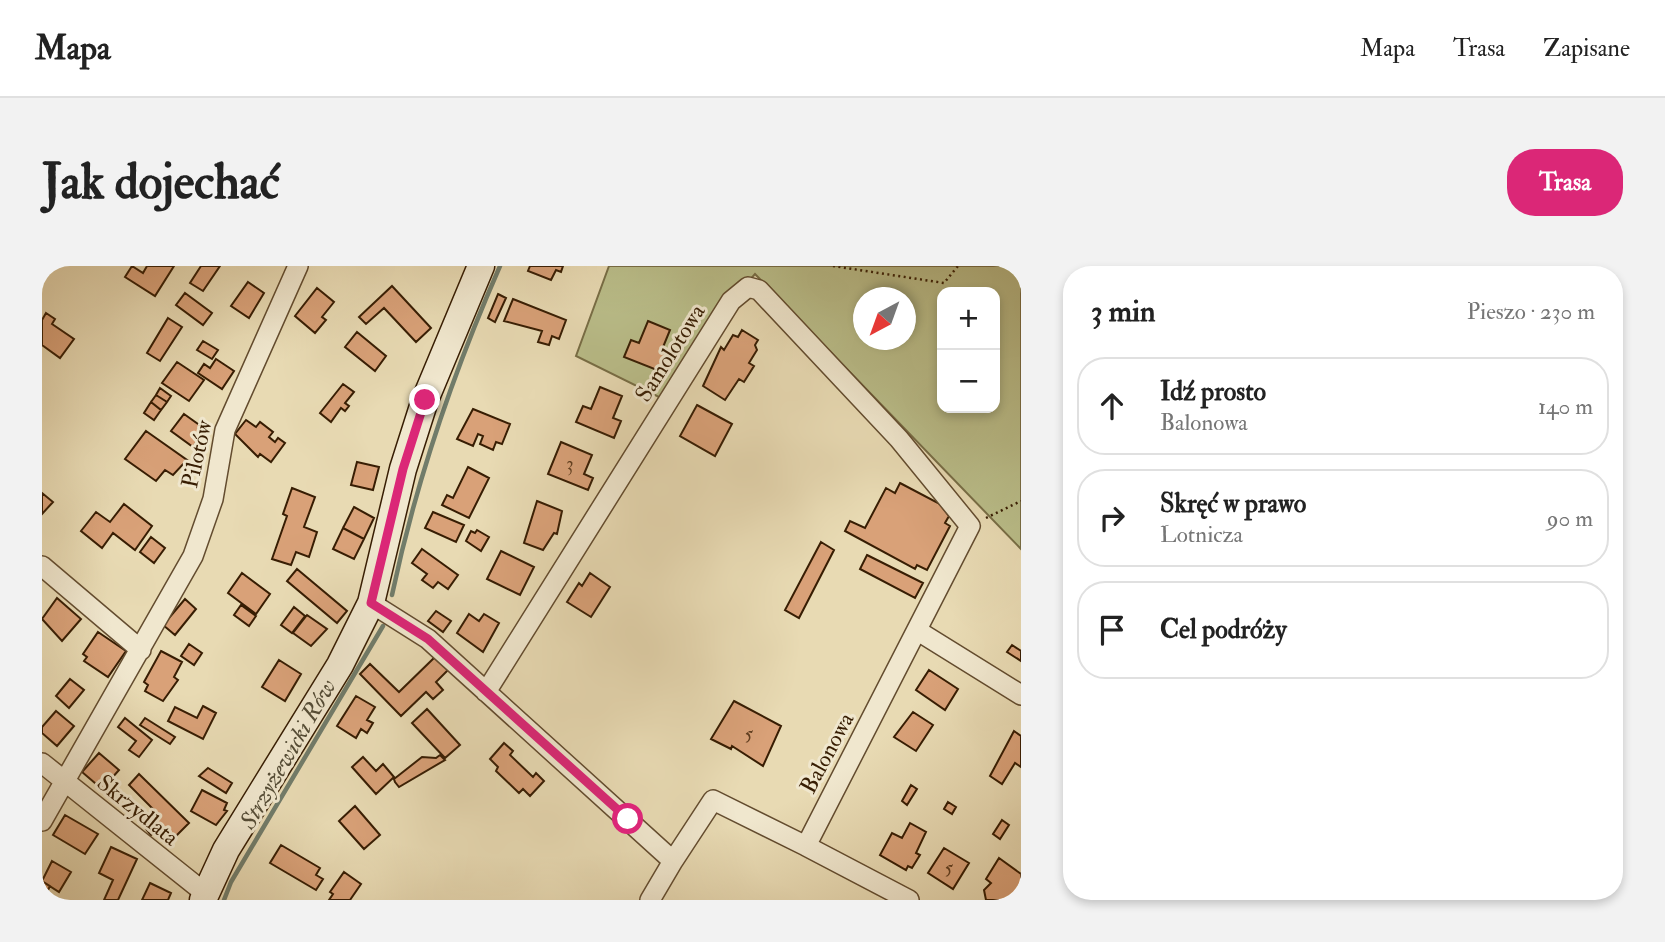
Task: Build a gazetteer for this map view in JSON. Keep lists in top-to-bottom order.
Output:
{
  "streets": {
    "street": [
      "Samolotowa",
      "Pilotów",
      "Balonowa",
      "Skrzydlata"
    ]
  },
  "crossings": [
    ["Samolotowa", "Balonowa"],
    ["Pilotów", "Skrzydlata"]
  ],
  "water": ["Strzyżewicki Rów"],
  "house_numbers": ["3", "5", "5"],
  "north": "bottom left",
  "page": {
    "header": "Mapa",
    "nav": ["Mapa", "Trasa", "Zapisane"],
    "buttons": "Trasa",
    "title": "Jak dojechać",
    "heading": ["3 min", "Pieszo · 230 m"],
    "map_buttons": ["+", "−"],
    "list": [
      ["Idź prosto", "Balonowa", "140 m"],
      ["Skręć w prawo", "Lotnicza", "90 m"],
      "Cel podróży"
    ]
  }
}
